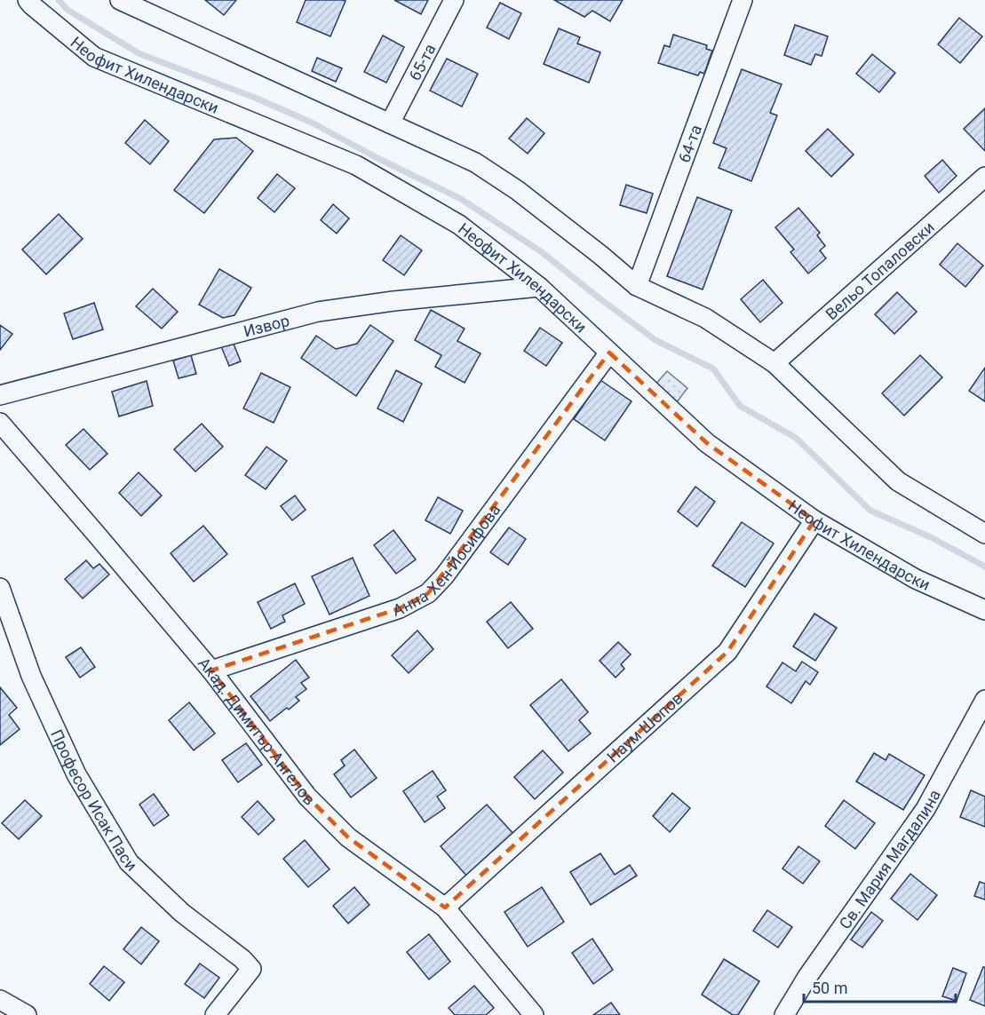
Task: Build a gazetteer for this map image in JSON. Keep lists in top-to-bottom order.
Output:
{
  "streets": {
    "street": [
      "65-та",
      "Неофит Хилендарски",
      "64-та",
      "Вельо Топаловски",
      "Извор",
      "Анна Хен-Йосифова",
      "Наум Шопов",
      "Акад. Димитър Ангелов",
      "Професор Исак Паси",
      "Св. Мария Магдалина"
    ]
  },
  "crossings": [
    ["Неофит Хилендарски", "Извор"],
    ["Неофит Хилендарски", "Анна Хен-Йосифова"],
    ["Неофит Хилендарски", "Наум Шопов"],
    ["Анна Хен-Йосифова", "Акад. Димитър Ангелов"],
    ["Наум Шопов", "Акад. Димитър Ангелов"]
  ],
  "scale_bar": "50 m"
}
